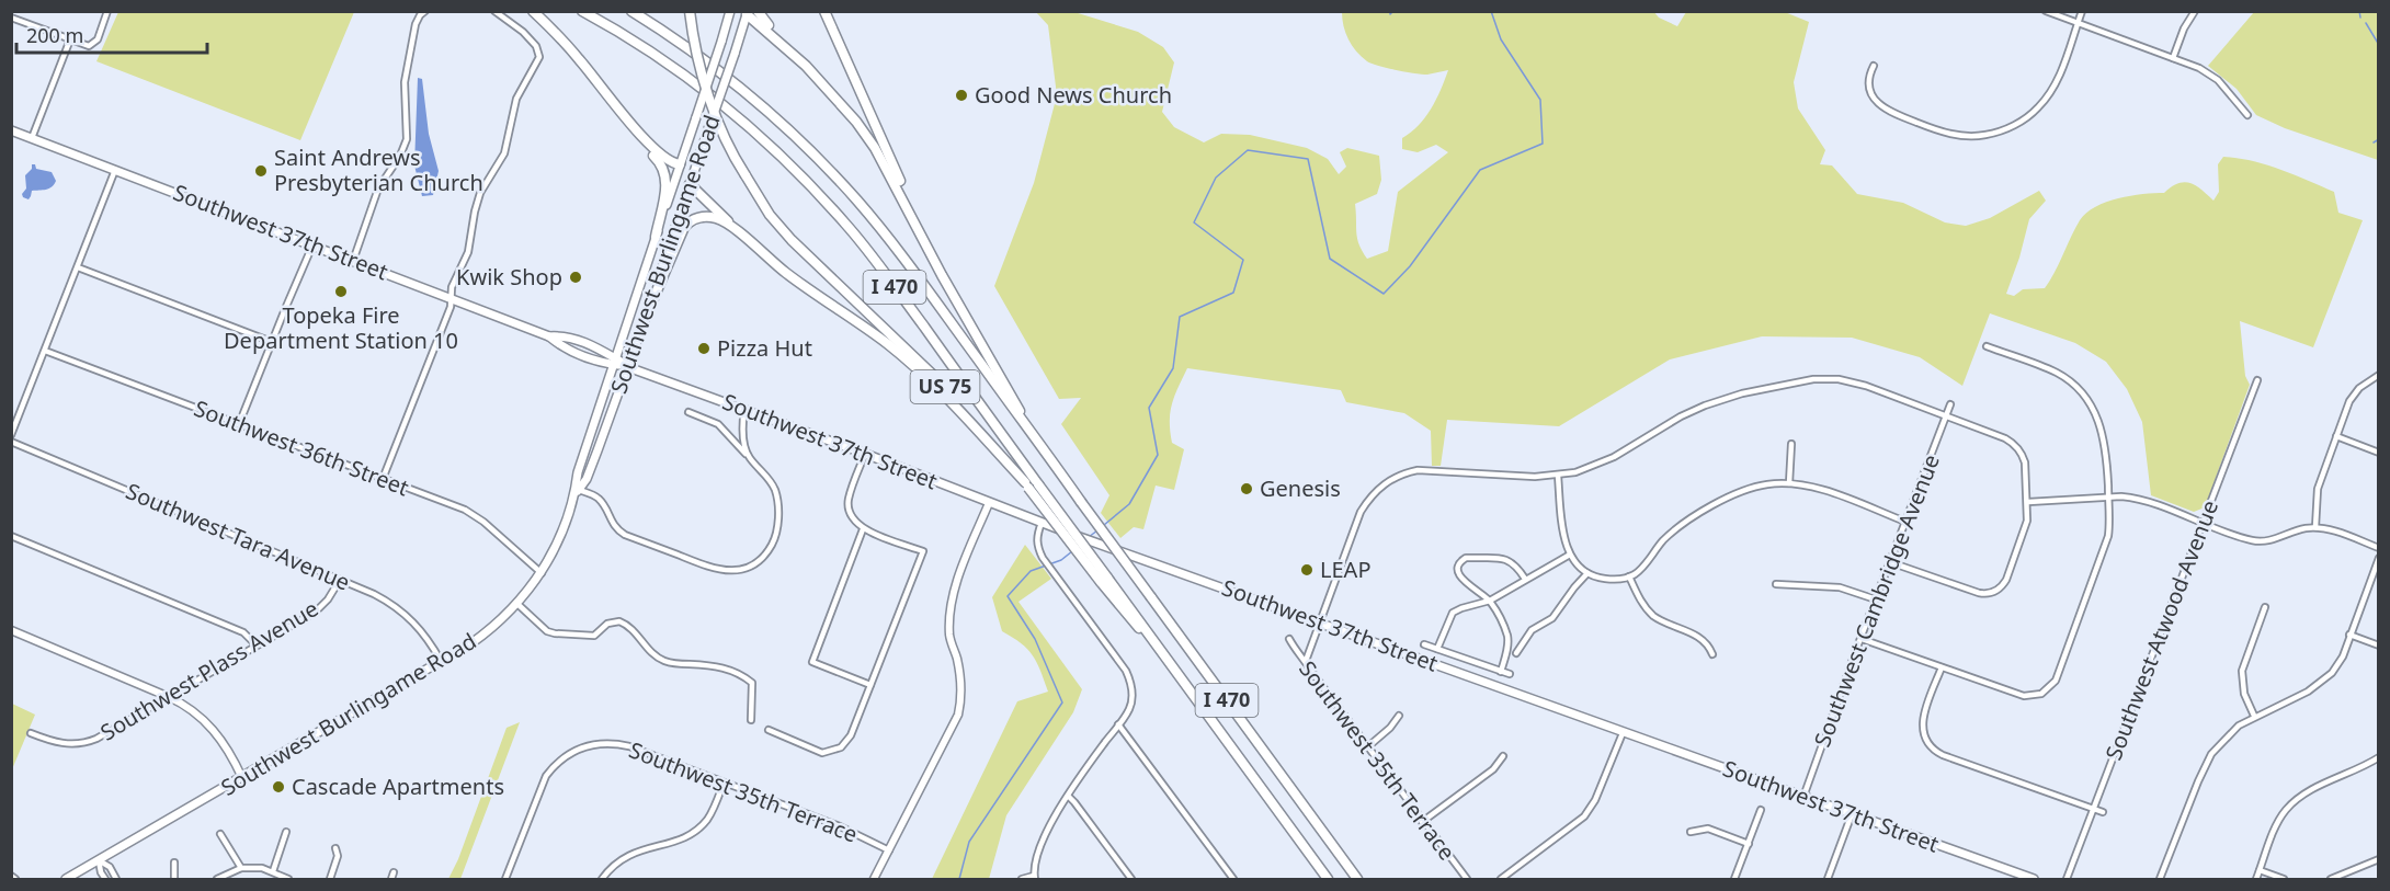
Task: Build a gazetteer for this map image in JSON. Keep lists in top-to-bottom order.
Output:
{
  "streets": {
    "highway": ["I 470", "US 75"],
    "main road": ["Southwest 37th Street", "Southwest Burlingame Road"],
    "street": [
      "Southwest 36th Street",
      "Southwest Tara Avenue",
      "Southwest Cambridge Avenue",
      "Southwest Atwood Avenue",
      "Southwest Plass Avenue",
      "Southwest 35th Terrace"
    ]
  },
  "crossings": [
    ["Southwest 37th Street", "Southwest Burlingame Road"],
    ["Southwest 37th Street", "Southwest Cambridge Avenue"],
    ["Southwest Burlingame Road", "Southwest 36th Street"],
    ["Southwest Burlingame Road", "Southwest Tara Avenue"],
    ["I 470", "US 75"],
    ["Southwest Tara Avenue", "Southwest Plass Avenue"]
  ],
  "places": [
    "Good News Church",
    "Saint Andrews Presbyterian Church",
    "Kwik Shop",
    "Topeka Fire Department Station 10",
    "Pizza Hut",
    "Genesis",
    "LEAP",
    "Cascade Apartments"
  ],
  "scale_bar": "200 m"
}
